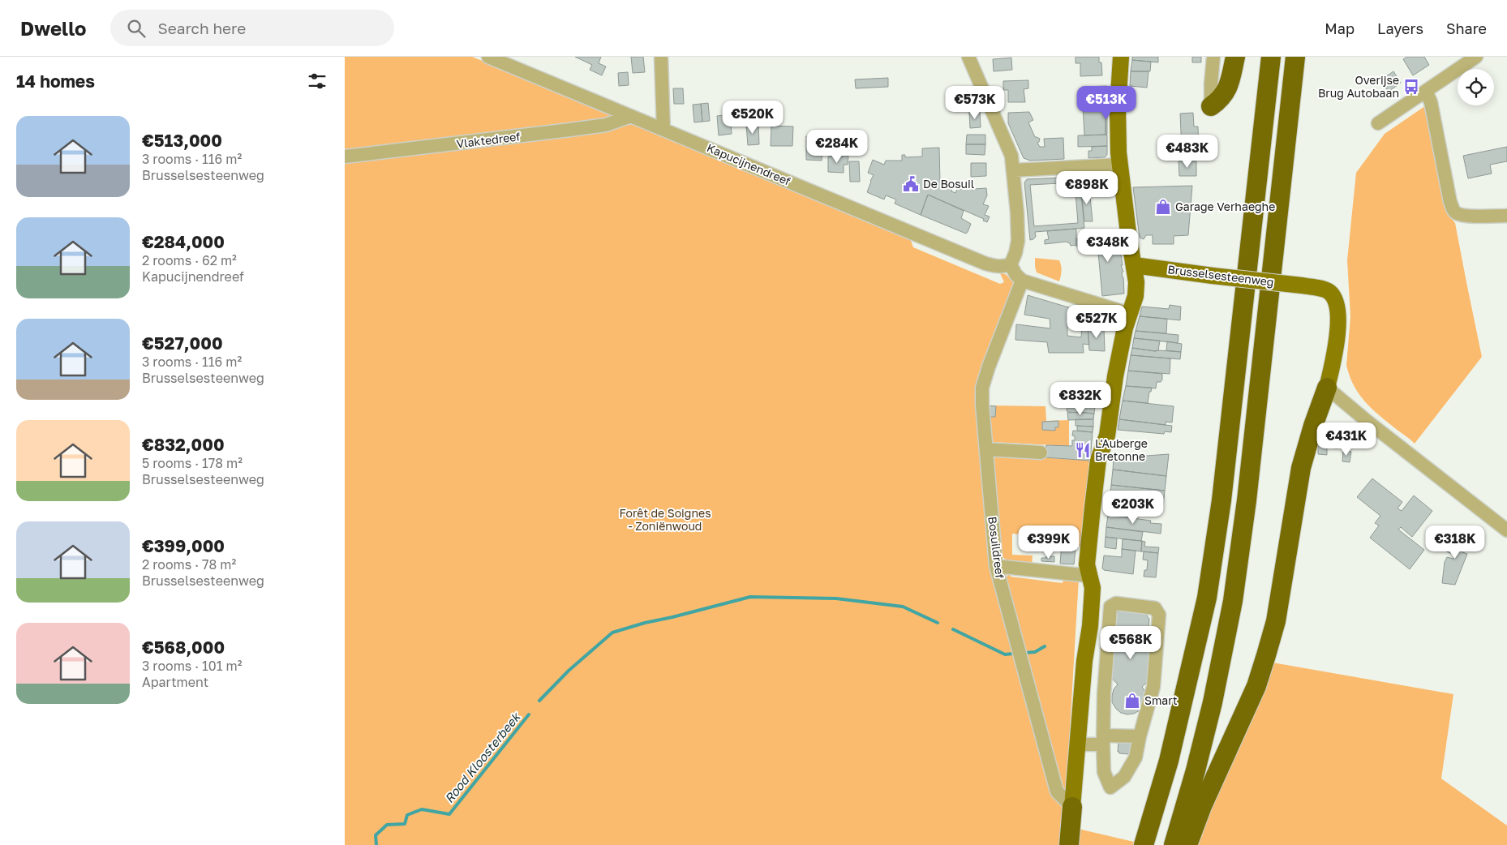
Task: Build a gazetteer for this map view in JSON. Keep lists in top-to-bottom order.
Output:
{
  "streets": {
    "main road": ["Brusselsesteenweg"],
    "street": ["Vlaktedreef", "Kapucijnendreef", "Bosuildreef"]
  },
  "crossings": [
    ["Vlaktedreef", "Kapucijnendreef"]
  ],
  "water": ["Rood Kloosterbeek"],
  "parks": ["Forêt de Soignes - Zoniënwoud"],
  "places": {
    "bus stop": ["Overijse Brug Autobaan"],
    "public building": ["De Bosuil"],
    "shop": ["Garage Verhaeghe", "Smart"],
    "restaurant": ["L'Auberge Bretonne"]
  },
  "page": {
    "header": "Dwello",
    "search": "Search here",
    "nav": ["Map", "Layers", "Share"],
    "heading": "14 homes",
    "price": [
      "€573K",
      "€513K",
      "€520K",
      "€284K",
      "€483K",
      "€898K",
      "€348K",
      "€527K",
      "€832K",
      "€431K",
      "€203K",
      "€399K",
      "€318K",
      "€568K"
    ],
    "list": [
      {
        "name": "€513,000",
        "note": "3 rooms · 116 m² · Brusselsesteenweg"
      },
      {
        "name": "€284,000",
        "note": "2 rooms · 62 m² · Kapucijnendreef"
      },
      {
        "name": "€527,000",
        "note": "3 rooms · 116 m² · Brusselsesteenweg"
      },
      {
        "name": "€832,000",
        "note": "5 rooms · 178 m² · Brusselsesteenweg"
      },
      {
        "name": "€399,000",
        "note": "2 rooms · 78 m² · Brusselsesteenweg"
      },
      {
        "name": "€568,000",
        "note": "3 rooms · 101 m² · Apartment"
      }
    ]
  }
}
